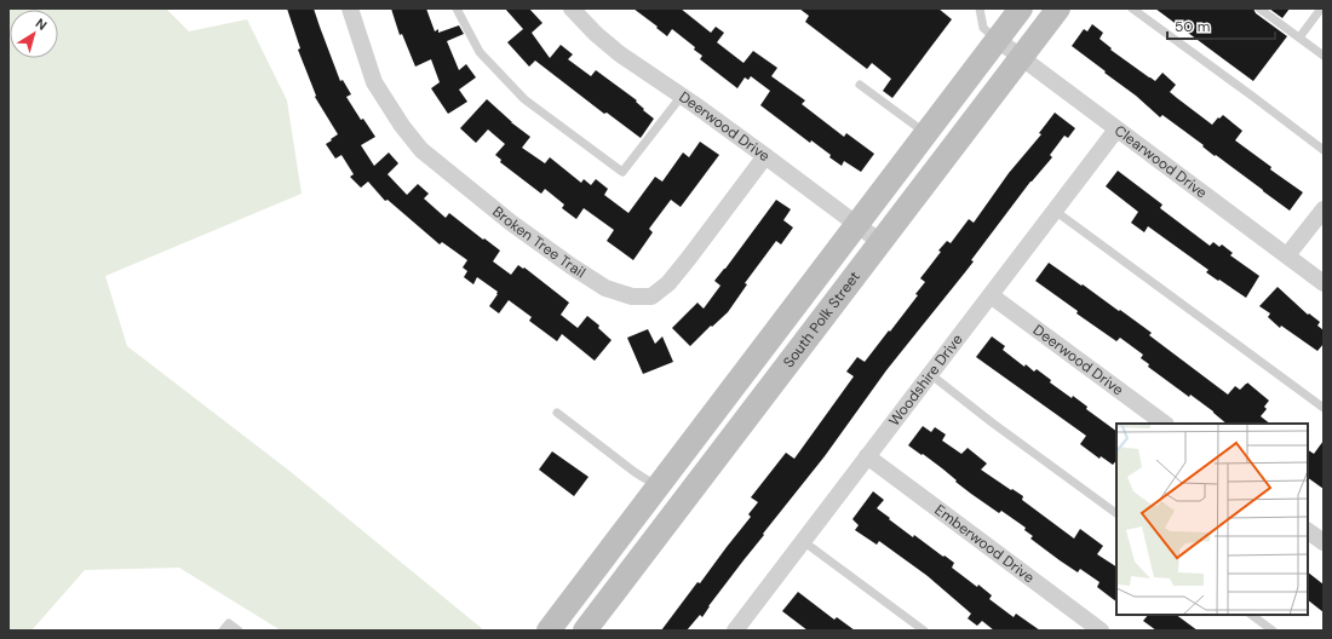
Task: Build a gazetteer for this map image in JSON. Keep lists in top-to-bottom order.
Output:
{
  "streets": {
    "main road": ["South Polk Street"],
    "street": [
      "Deerwood Drive",
      "Clearwood Drive",
      "Broken Tree Trail",
      "Woodshire Drive",
      "Emberwood Drive"
    ]
  },
  "crossings": [
    ["Deerwood Drive", "Broken Tree Trail"],
    ["Deerwood Drive", "South Polk Street"],
    ["Deerwood Drive", "Woodshire Drive"],
    ["Clearwood Drive", "South Polk Street"],
    ["Clearwood Drive", "Woodshire Drive"],
    ["Woodshire Drive", "Emberwood Drive"]
  ],
  "scale_bar": "50 m",
  "north": "top right"
}
